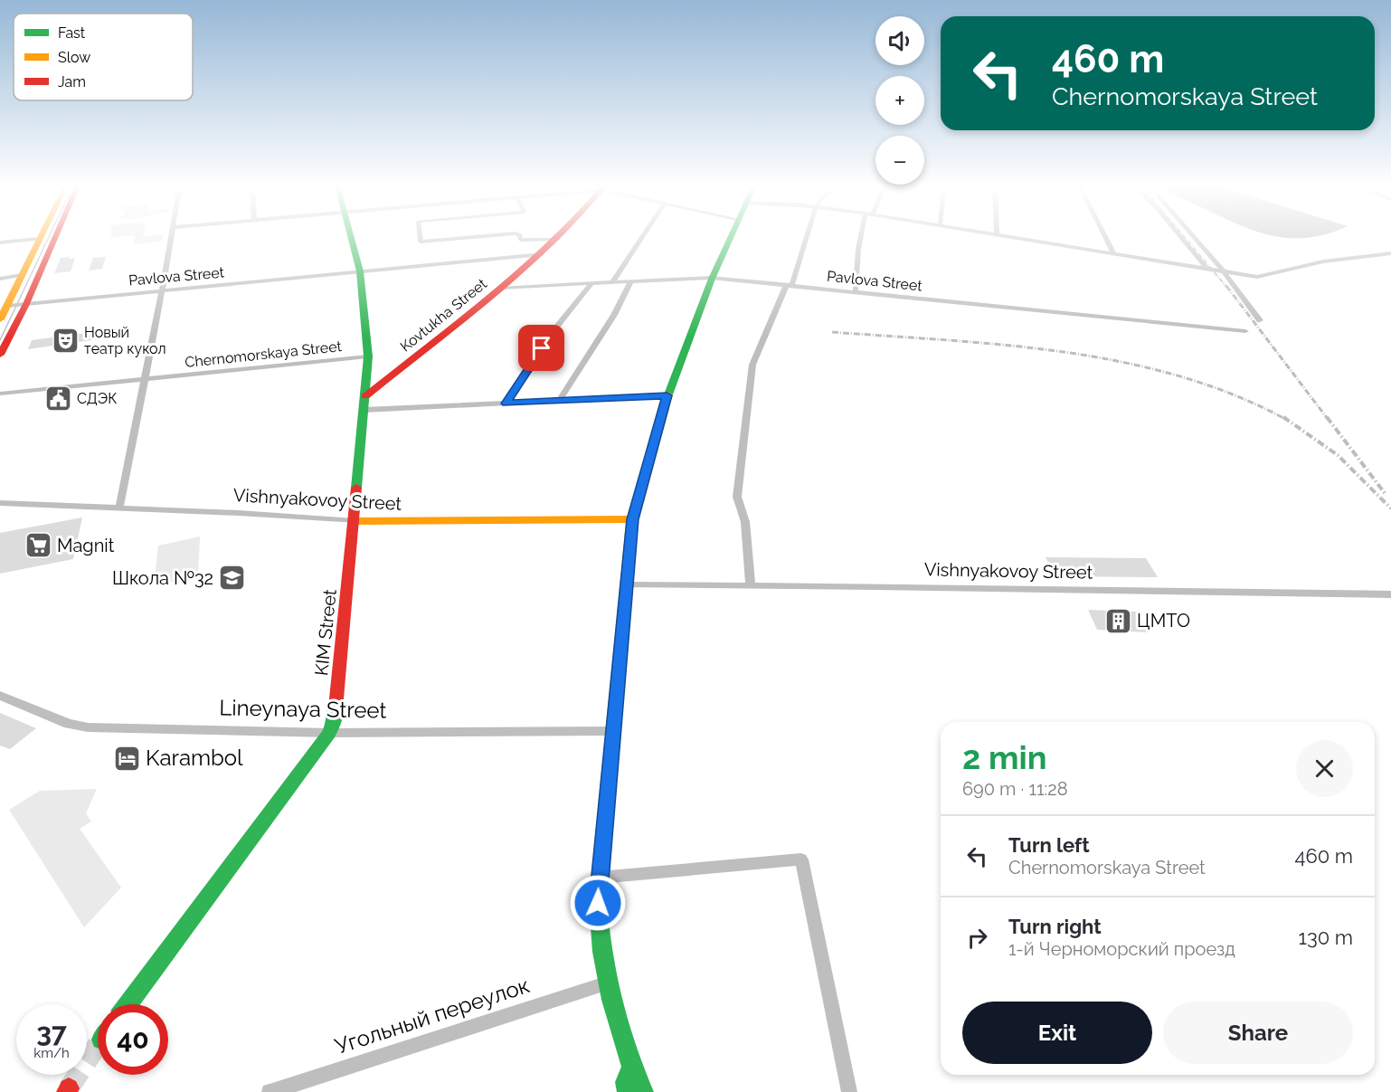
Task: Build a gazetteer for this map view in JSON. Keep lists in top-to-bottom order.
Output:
{
  "streets": {
    "street": [
      "Pavlova Street",
      "Kovtukha Street",
      "Chernomorskaya Street",
      "Vishnyakovoy Street",
      "KIM Street",
      "Lineynaya Street",
      "Угольный переулок"
    ]
  },
  "crossings": [
    ["Pavlova Street", "Kovtukha Street"],
    ["Pavlova Street", "KIM Street"],
    ["Kovtukha Street", "KIM Street"],
    ["Chernomorskaya Street", "KIM Street"],
    ["Vishnyakovoy Street", "KIM Street"],
    ["KIM Street", "Lineynaya Street"]
  ],
  "places": {
    "theatre": ["Новый театр кукол"],
    "public building": ["СДЭК"],
    "supermarket": ["Magnit"],
    "school or university": ["Школа №32"],
    "building": ["ЦМТО"],
    "hotel": ["Karambol"]
  },
  "legend": ["Fast", "Slow", "Jam"],
  "page": {
    "map_buttons": ["+", "−"],
    "turn": ["460 m", "Chernomorskaya Street"],
    "heading": ["2 min", "690 m · 11:28"],
    "list": [
      {
        "name": "Turn left",
        "note": "Chernomorskaya Street",
        "value": "460 m"
      },
      {
        "name": "Turn right",
        "note": "1-й Черноморский проезд",
        "value": "130 m"
      }
    ],
    "buttons": ["Exit", "Share"],
    "speed": "37 km/h",
    "limit": "40"
  }
}
